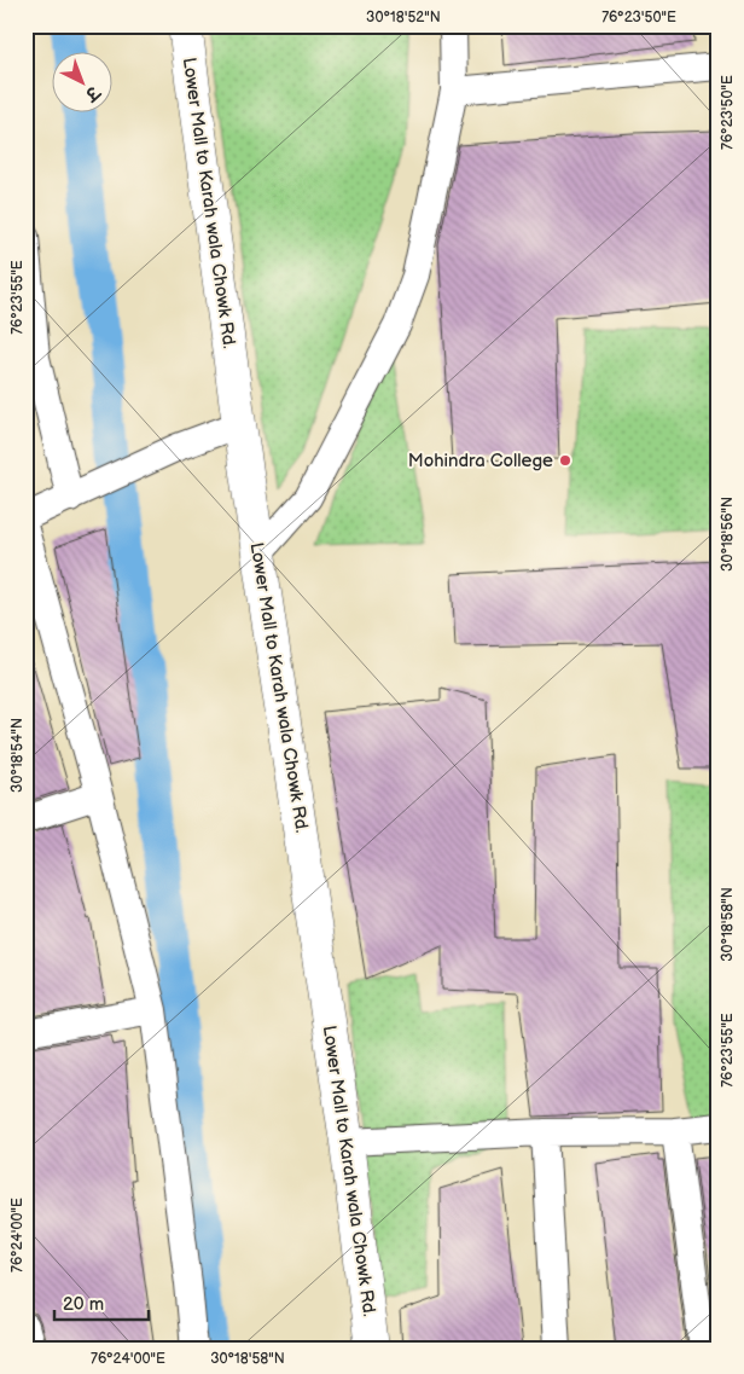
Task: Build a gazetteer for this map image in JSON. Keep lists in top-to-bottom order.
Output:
{
  "streets": {
    "street": ["Lower Mall to Karah wala Chowk Rd."]
  },
  "places": ["Mohindra College"],
  "scale_bar": "20 m",
  "north": "bottom right",
  "coordinates": [
    "30°18'52\"N",
    "76°23'50\"E",
    "76°23'55\"E",
    "30°18'56\"N",
    "30°18'54\"N",
    "30°18'58\"N",
    "76°24'00\"E"
  ]
}
